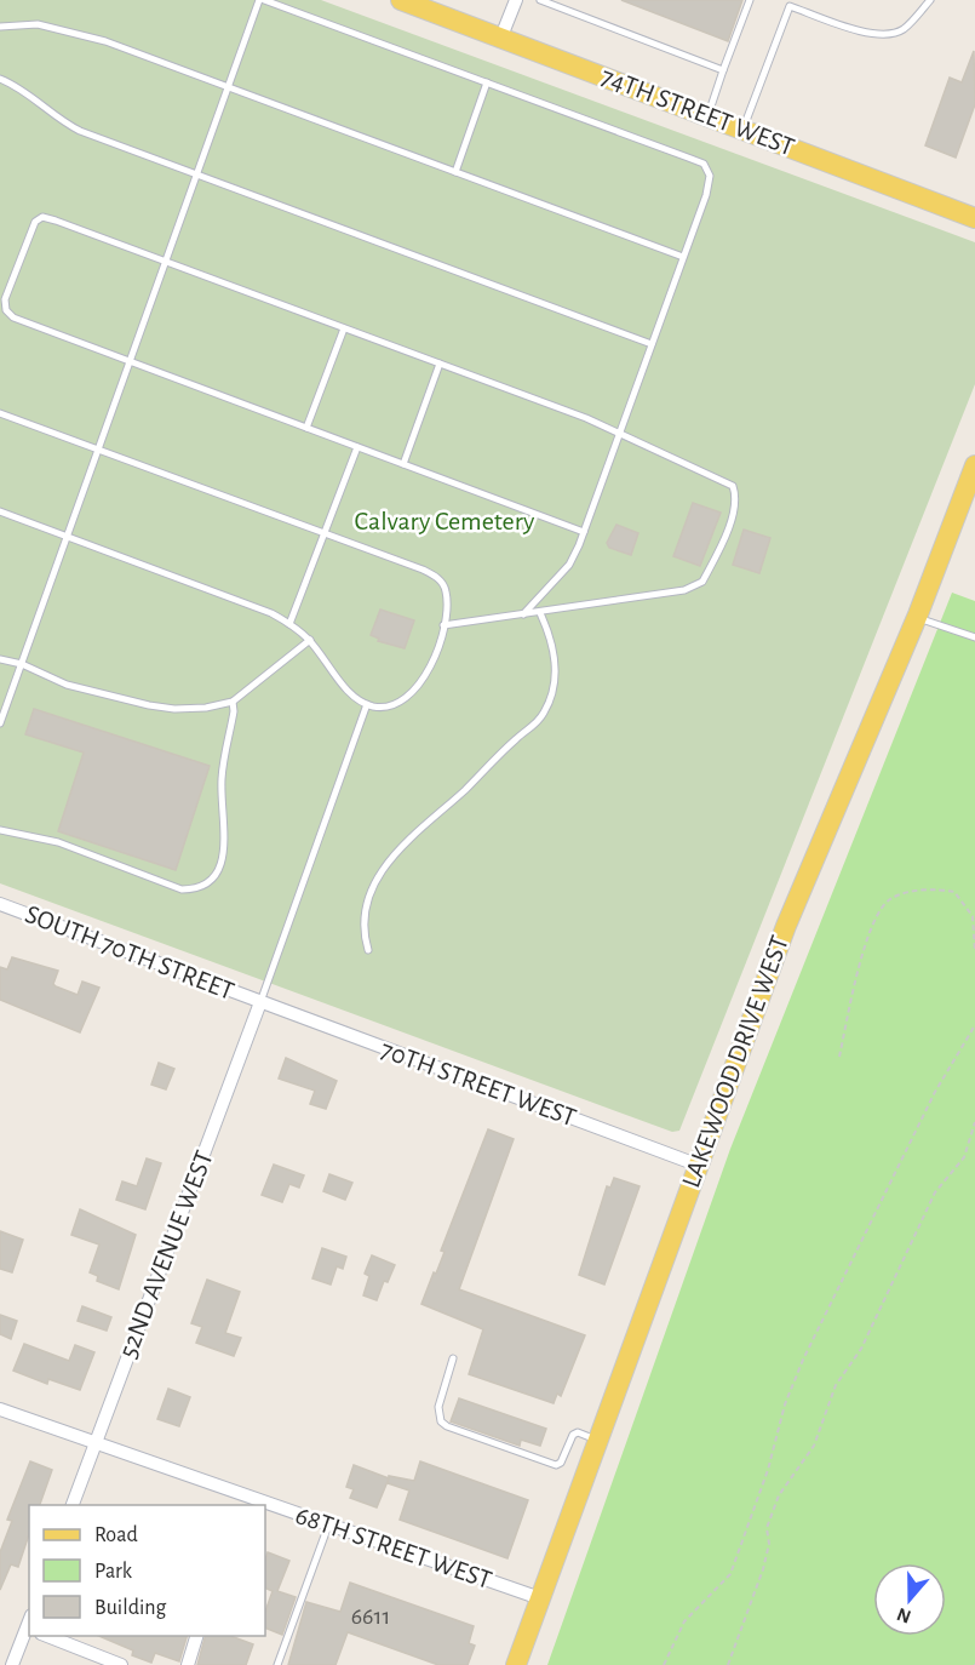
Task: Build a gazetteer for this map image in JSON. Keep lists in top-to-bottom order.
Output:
{
  "streets": {
    "main road": ["74TH STREET WEST", "LAKEWOOD DRIVE WEST"],
    "street": [
      "SOUTH 70TH STREET",
      "70TH STREET WEST",
      "52ND AVENUE WEST",
      "68TH STREET WEST"
    ]
  },
  "crossings": [
    ["SOUTH 70TH STREET", "70TH STREET WEST"],
    ["SOUTH 70TH STREET", "52ND AVENUE WEST"],
    ["LAKEWOOD DRIVE WEST", "70TH STREET WEST"],
    ["LAKEWOOD DRIVE WEST", "68TH STREET WEST"],
    ["70TH STREET WEST", "52ND AVENUE WEST"],
    ["52ND AVENUE WEST", "68TH STREET WEST"]
  ],
  "parks": ["Calvary Cemetery"],
  "house_numbers": ["6611"],
  "legend": ["Road", "Park", "Building"],
  "north": "bottom"
}
